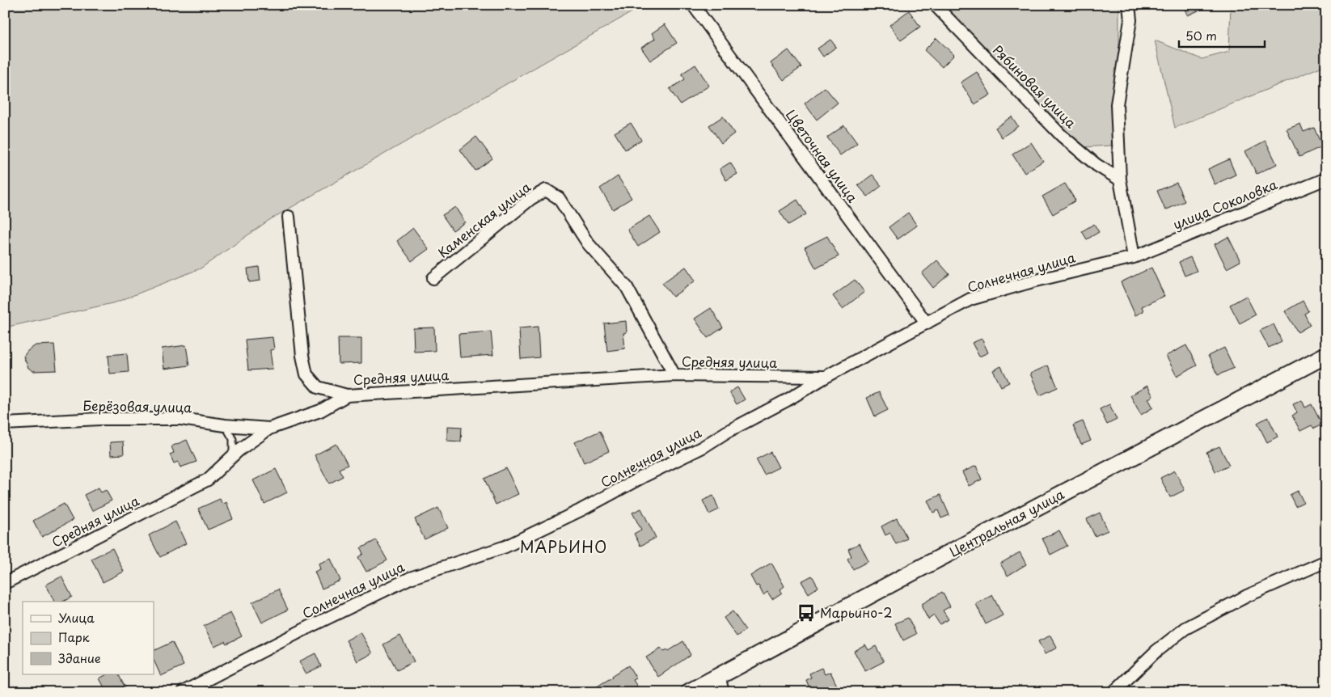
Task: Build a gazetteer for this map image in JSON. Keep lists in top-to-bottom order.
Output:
{
  "streets": {
    "main road": ["Центральная улица"],
    "street": [
      "Рябиновая улица",
      "Цветочная улица",
      "улица Соколовка",
      "Каменская улица",
      "Солнечная улица",
      "Средняя улица",
      "Берёзовая улица"
    ]
  },
  "crossings": [
    ["Цветочная улица", "Солнечная улица"],
    ["улица Соколовка", "Солнечная улица"],
    ["Каменская улица", "Средняя улица"],
    ["Солнечная улица", "Средняя улица"],
    ["Средняя улица", "Берёзовая улица"]
  ],
  "districts": ["МАРЬИНО"],
  "places": {
    "bus stop": ["Марьино-2"]
  },
  "legend": ["Улица", "Парк", "Здание"],
  "scale_bar": "50 m"
}
